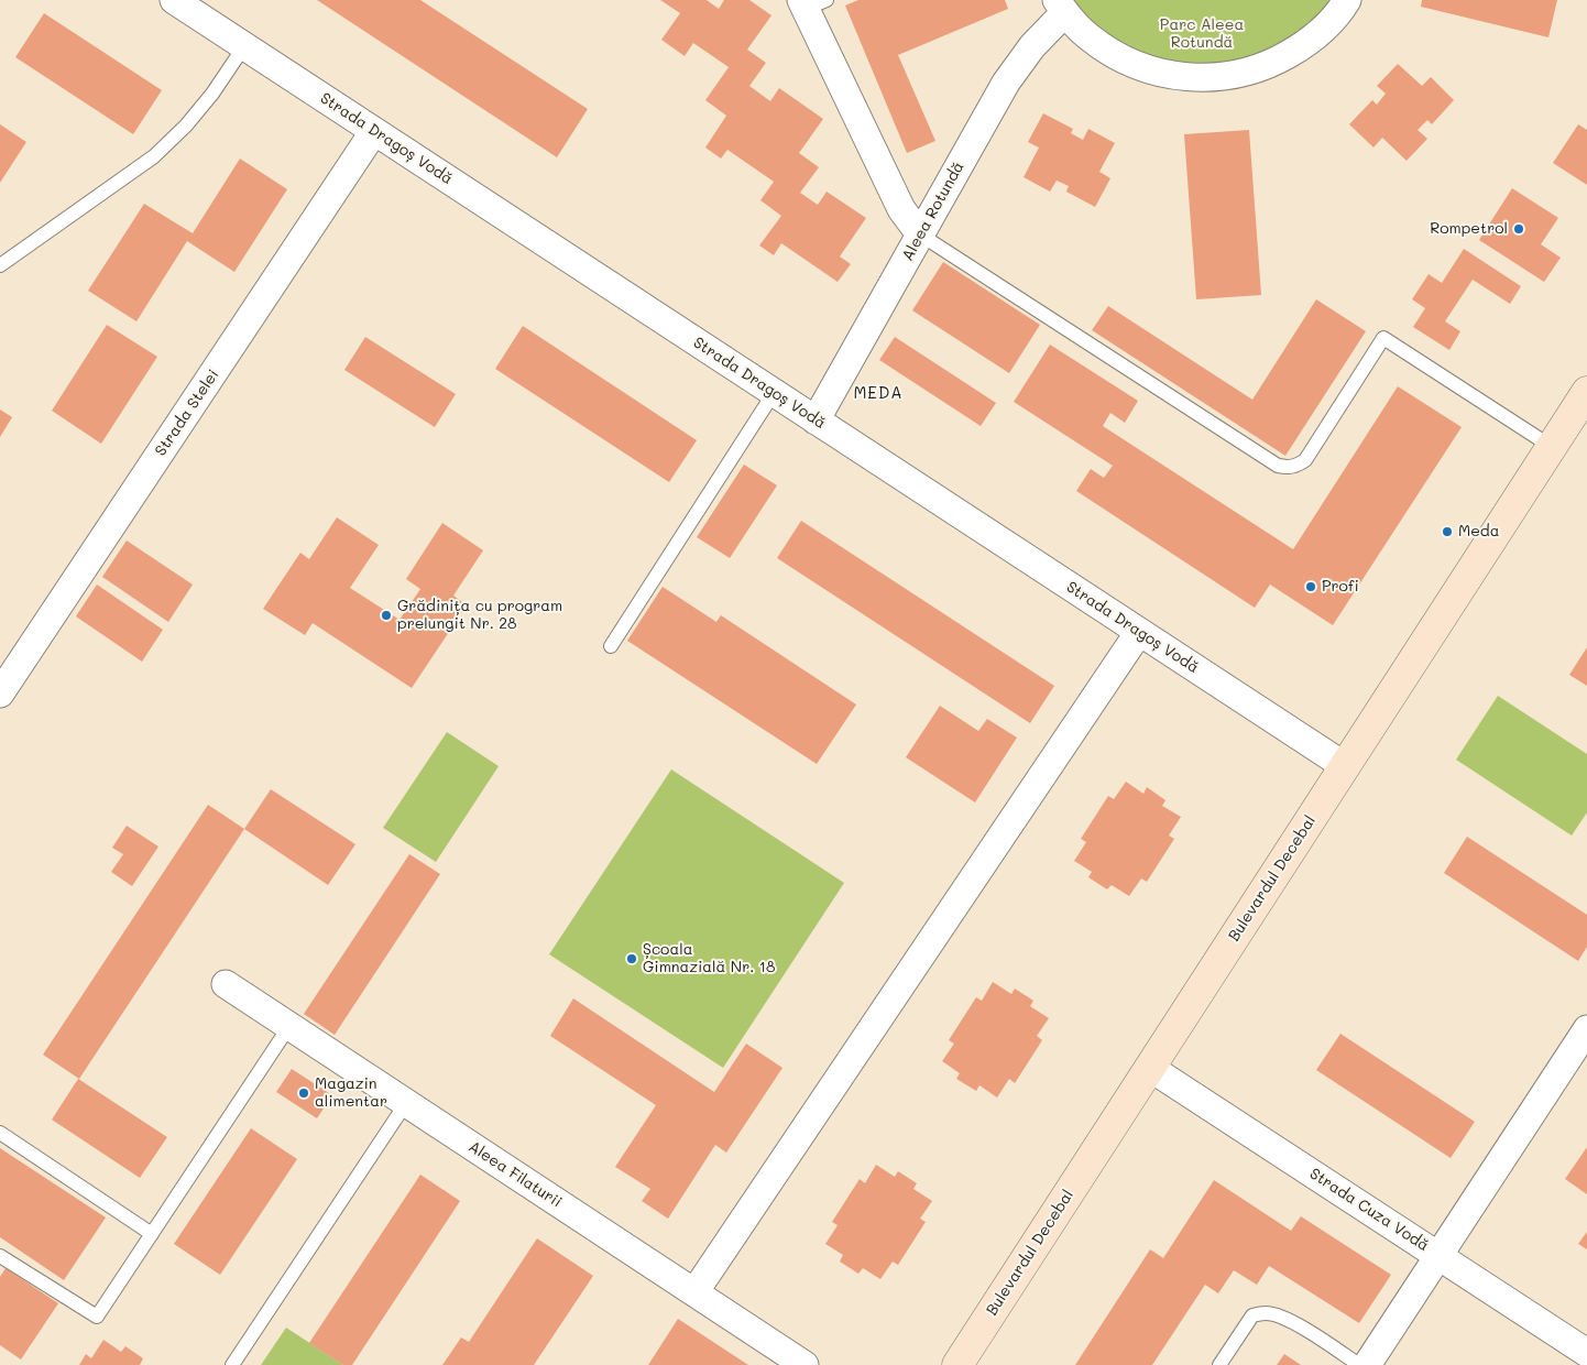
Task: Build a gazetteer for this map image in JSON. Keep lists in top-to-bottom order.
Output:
{
  "streets": {
    "main road": ["Bulevardul Decebal"],
    "street": [
      "Strada Dragoș Vodă",
      "Aleea Rotundă",
      "Strada Stelei",
      "Aleea Filaturii",
      "Strada Cuza Vodă"
    ]
  },
  "crossings": [
    ["Strada Dragoș Vodă", "Aleea Rotundă"],
    ["Strada Dragoș Vodă", "Strada Stelei"],
    ["Strada Dragoș Vodă", "Bulevardul Decebal"],
    ["Bulevardul Decebal", "Strada Cuza Vodă"]
  ],
  "districts": ["MEDA"],
  "parks": ["Parc Aleea Rotundă"],
  "places": [
    "Rompetrol",
    "Meda",
    "Profi",
    "Grădinița cu program prelungit Nr. 28",
    "Școala Gimnazială Nr. 18",
    "Magazin alimentar"
  ]
}
